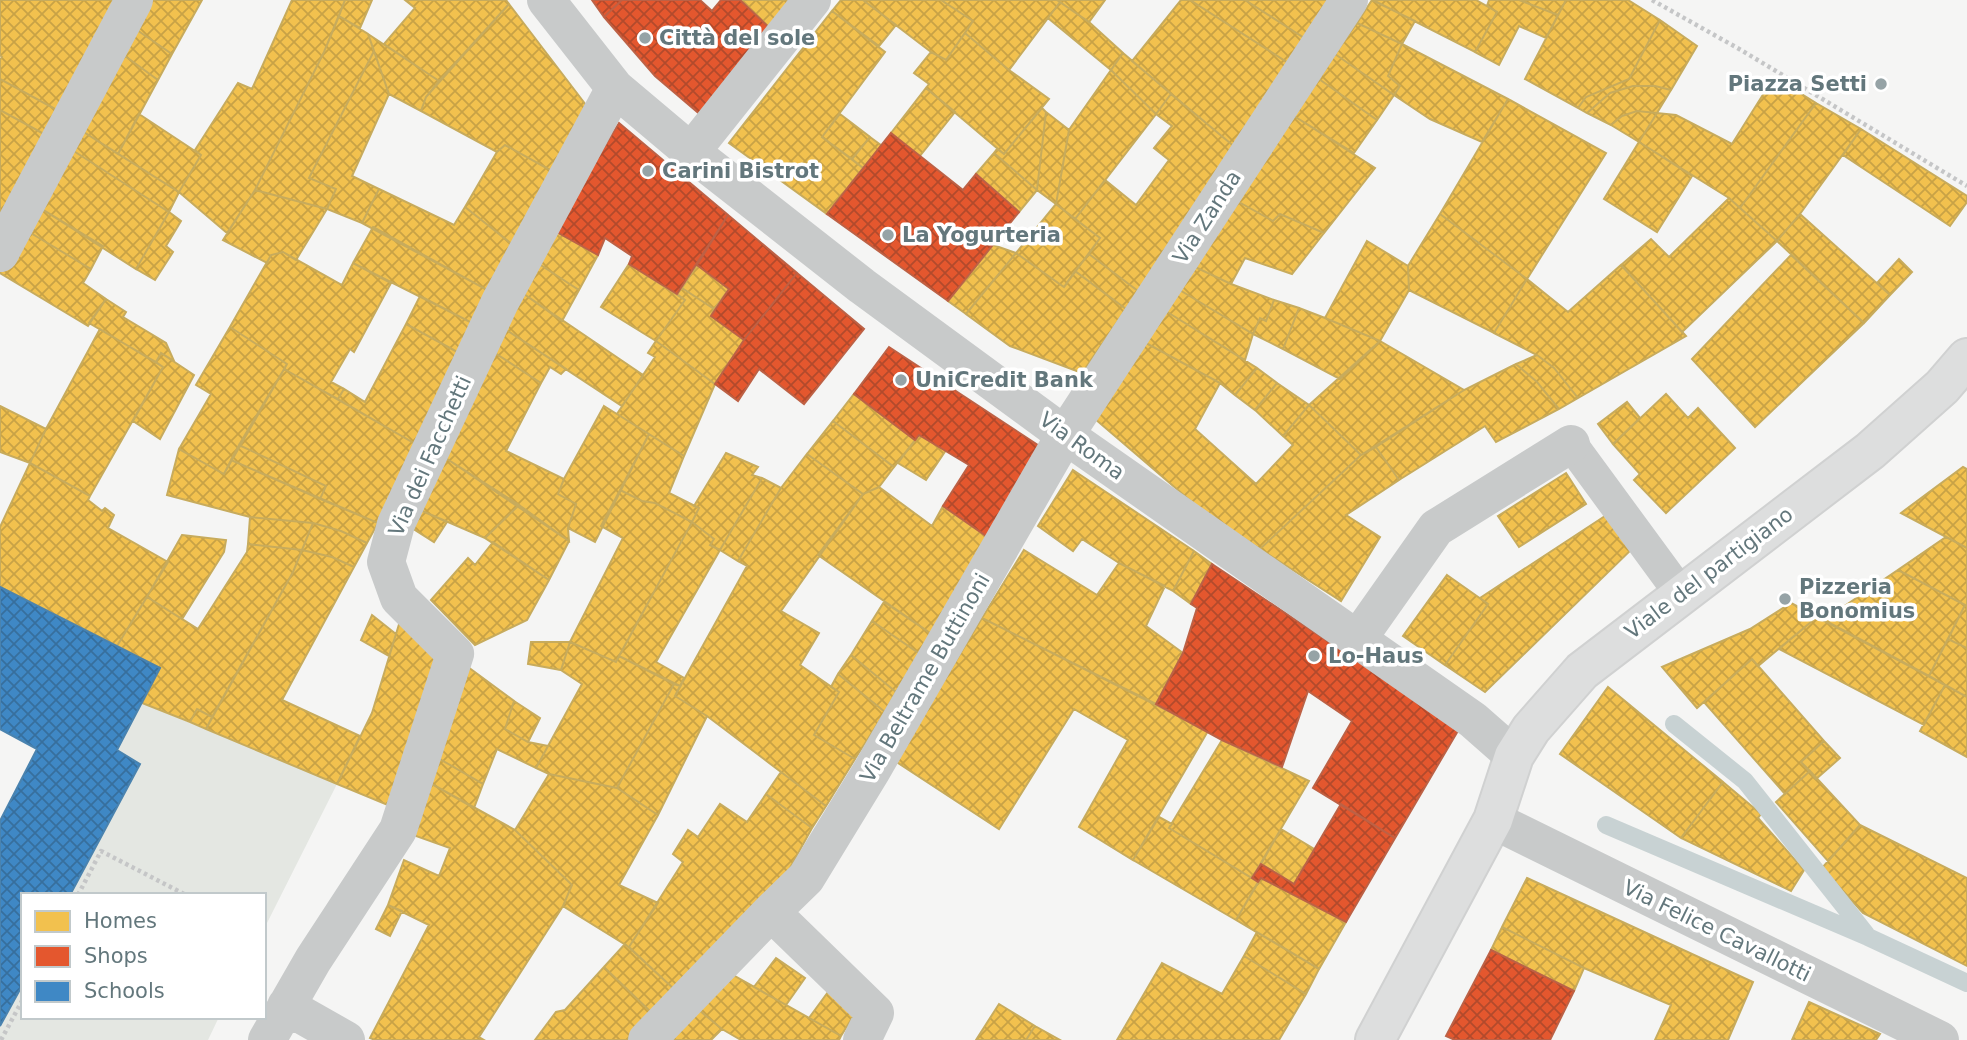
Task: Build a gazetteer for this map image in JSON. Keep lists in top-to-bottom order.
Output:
{
  "streets": {
    "street": [
      "Via Zanda",
      "Via Roma",
      "Via dei Facchetti",
      "Viale del partigiano",
      "Via Beltrame Buttinoni",
      "Via Felice Cavallotti"
    ]
  },
  "crossings": [
    ["Via Zanda", "Via Roma"],
    ["Via Zanda", "Via Beltrame Buttinoni"],
    ["Via Roma", "Via dei Facchetti"],
    ["Via Roma", "Viale del partigiano"],
    ["Via Roma", "Via Beltrame Buttinoni"],
    ["Viale del partigiano", "Via Felice Cavallotti"]
  ],
  "places": [
    "Città del sole",
    "Piazza Setti",
    "Carini Bistrot",
    "La Yogurteria",
    "UniCredit Bank",
    "Pizzeria Bonomius",
    "Lo-Haus"
  ],
  "legend": ["Homes", "Shops", "Schools"]
}
